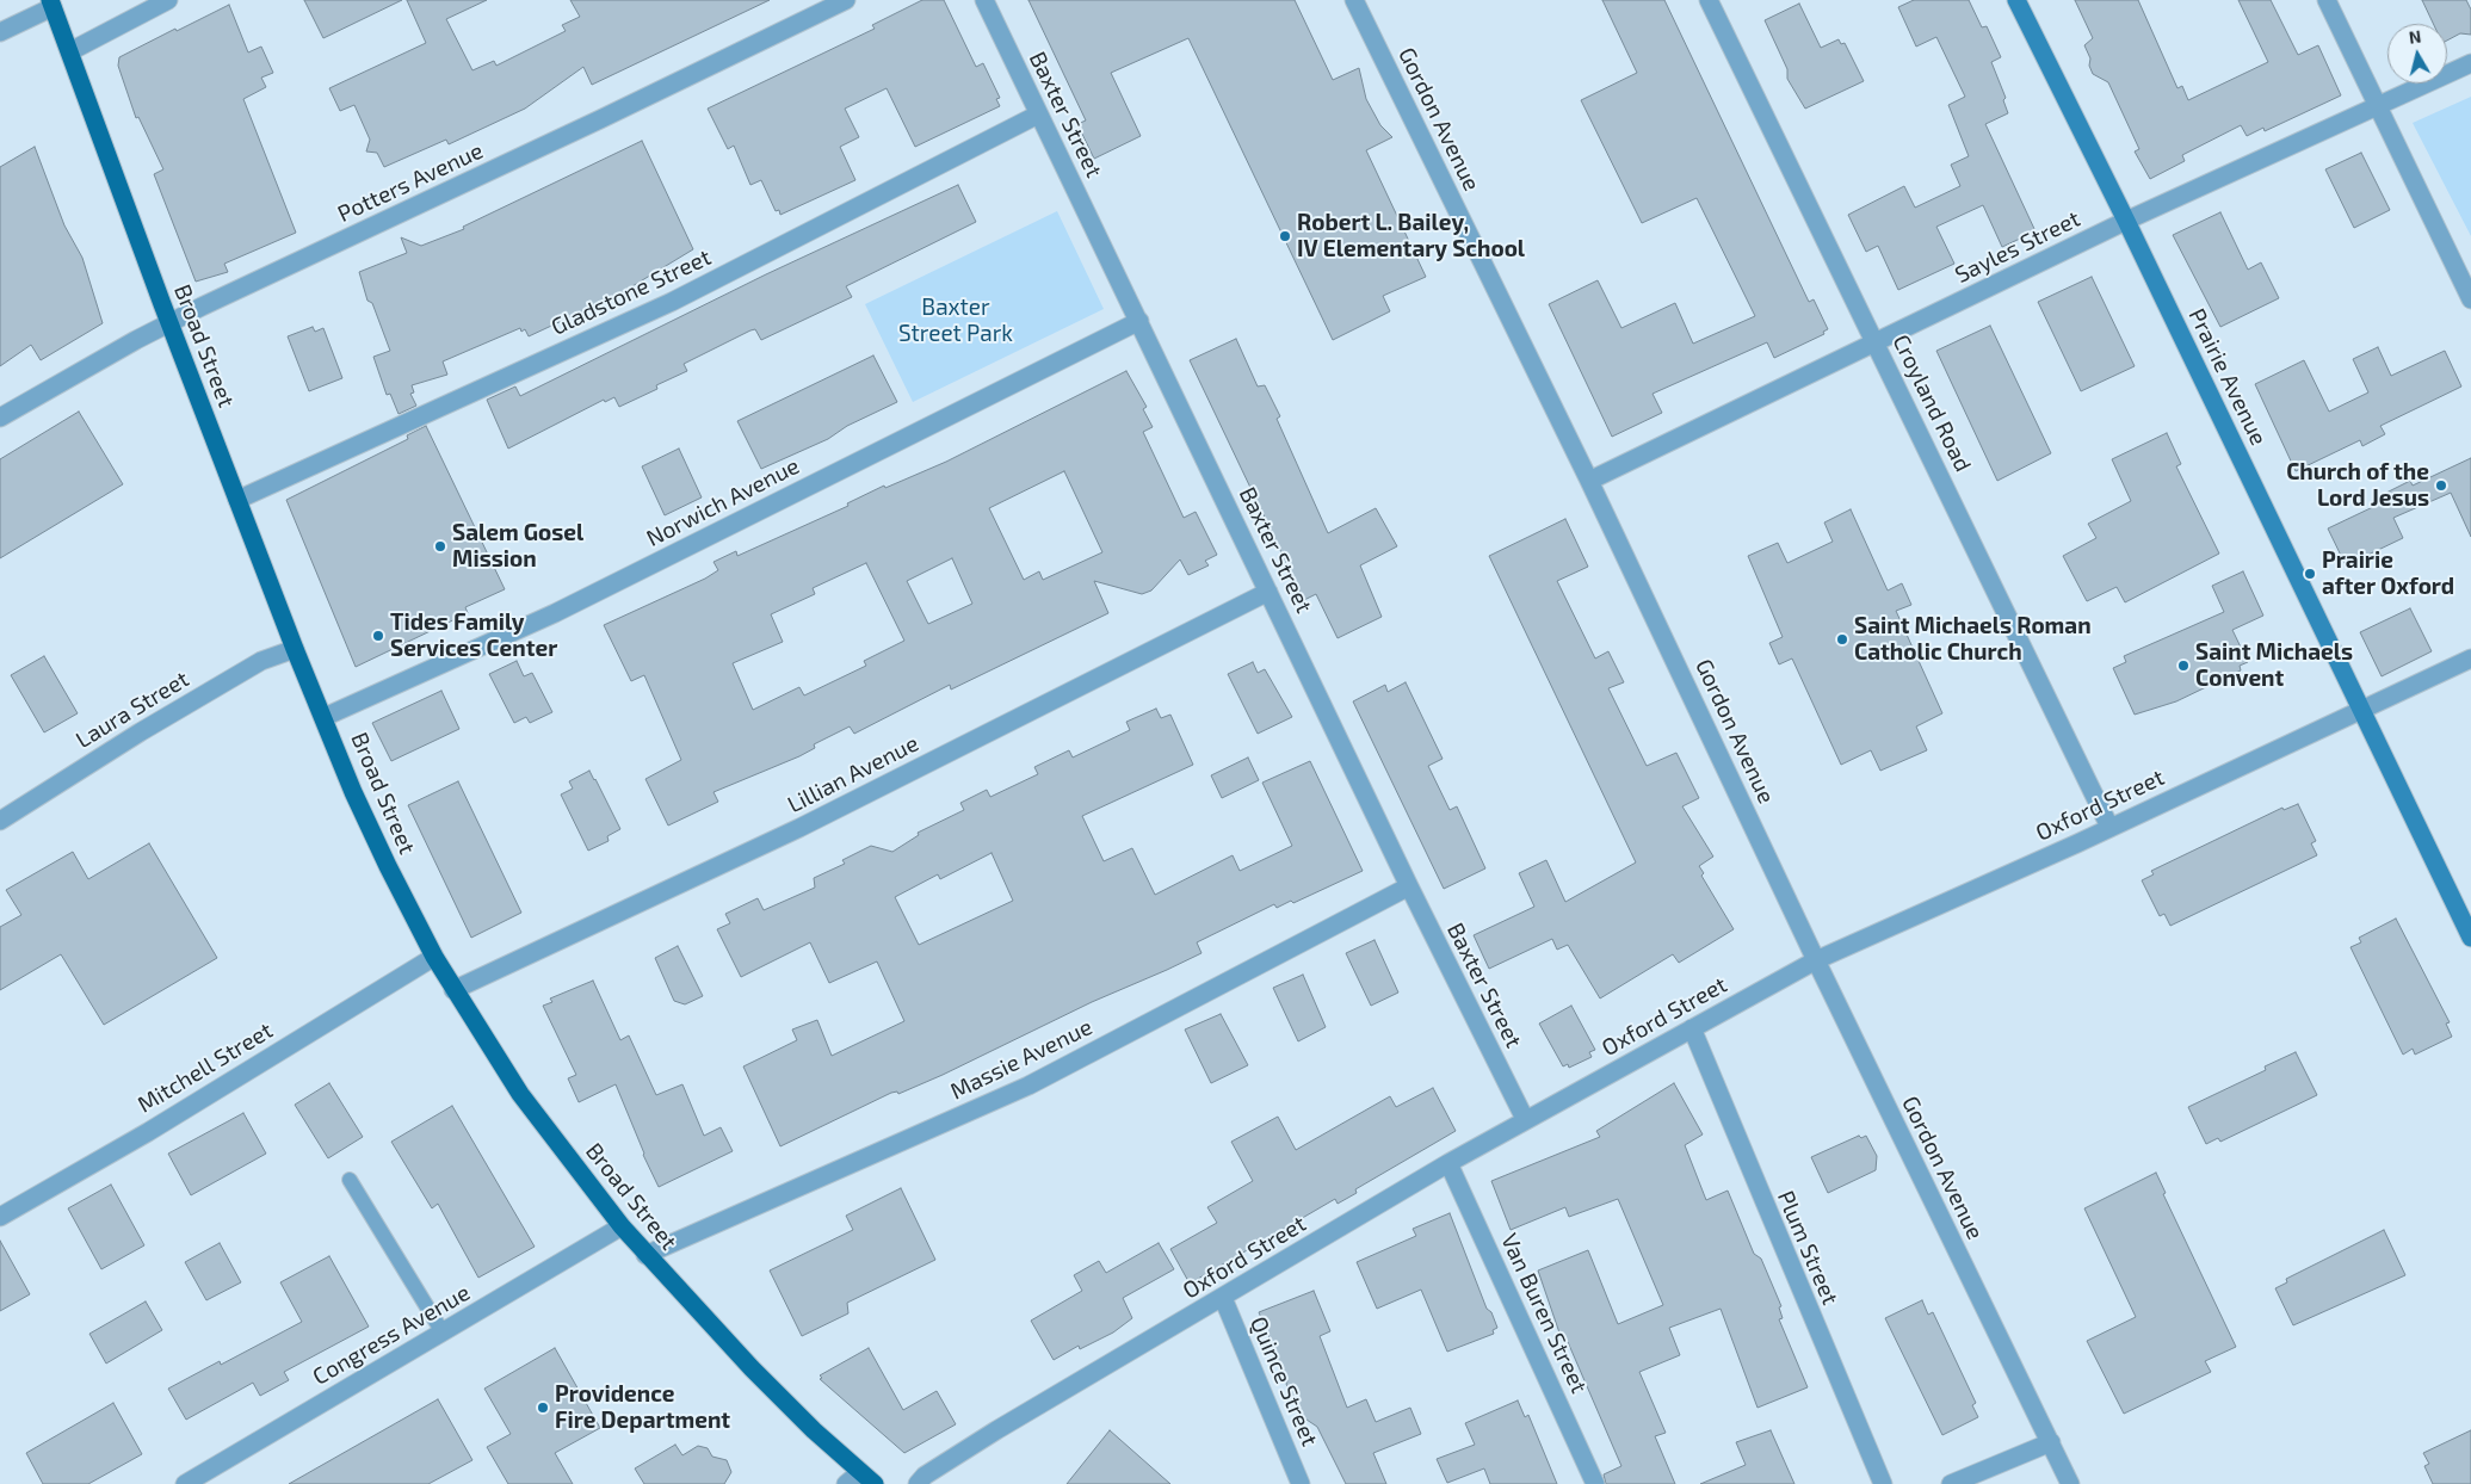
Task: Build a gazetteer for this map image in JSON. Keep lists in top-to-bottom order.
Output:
{
  "streets": {
    "main road": ["Broad Street"],
    "street": [
      "Baxter Street",
      "Gordon Avenue",
      "Potters Avenue",
      "Sayles Street",
      "Gladstone Street",
      "Prairie Avenue",
      "Croyland Road",
      "Norwich Avenue",
      "Laura Street",
      "Lillian Avenue",
      "Oxford Street",
      "Massie Avenue",
      "Mitchell Street",
      "Plum Street",
      "Van Buren Street",
      "Congress Avenue",
      "Quince Street"
    ]
  },
  "crossings": [
    ["Baxter Street", "Gladstone Street"],
    ["Baxter Street", "Norwich Avenue"],
    ["Baxter Street", "Lillian Avenue"],
    ["Baxter Street", "Oxford Street"],
    ["Baxter Street", "Massie Avenue"],
    ["Gordon Avenue", "Sayles Street"],
    ["Gordon Avenue", "Oxford Street"],
    ["Potters Avenue", "Broad Street"],
    ["Sayles Street", "Prairie Avenue"],
    ["Sayles Street", "Croyland Road"],
    ["Gladstone Street", "Broad Street"],
    ["Broad Street", "Norwich Avenue"],
    ["Broad Street", "Laura Street"],
    ["Broad Street", "Lillian Avenue"],
    ["Broad Street", "Massie Avenue"],
    ["Broad Street", "Mitchell Street"],
    ["Broad Street", "Congress Avenue"],
    ["Prairie Avenue", "Oxford Street"],
    ["Croyland Road", "Oxford Street"],
    ["Oxford Street", "Plum Street"],
    ["Oxford Street", "Van Buren Street"],
    ["Oxford Street", "Quince Street"]
  ],
  "parks": ["Baxter Street Park"],
  "places": [
    "Robert L. Bailey, IV Elementary School",
    "Church of the Lord Jesus",
    "Salem Gosel Mission",
    "Prairie after Oxford",
    "Tides Family Services Center",
    "Saint Michaels Roman Catholic Church",
    "Saint Michaels Convent",
    "Providence Fire Department"
  ],
  "north": "top"
}
